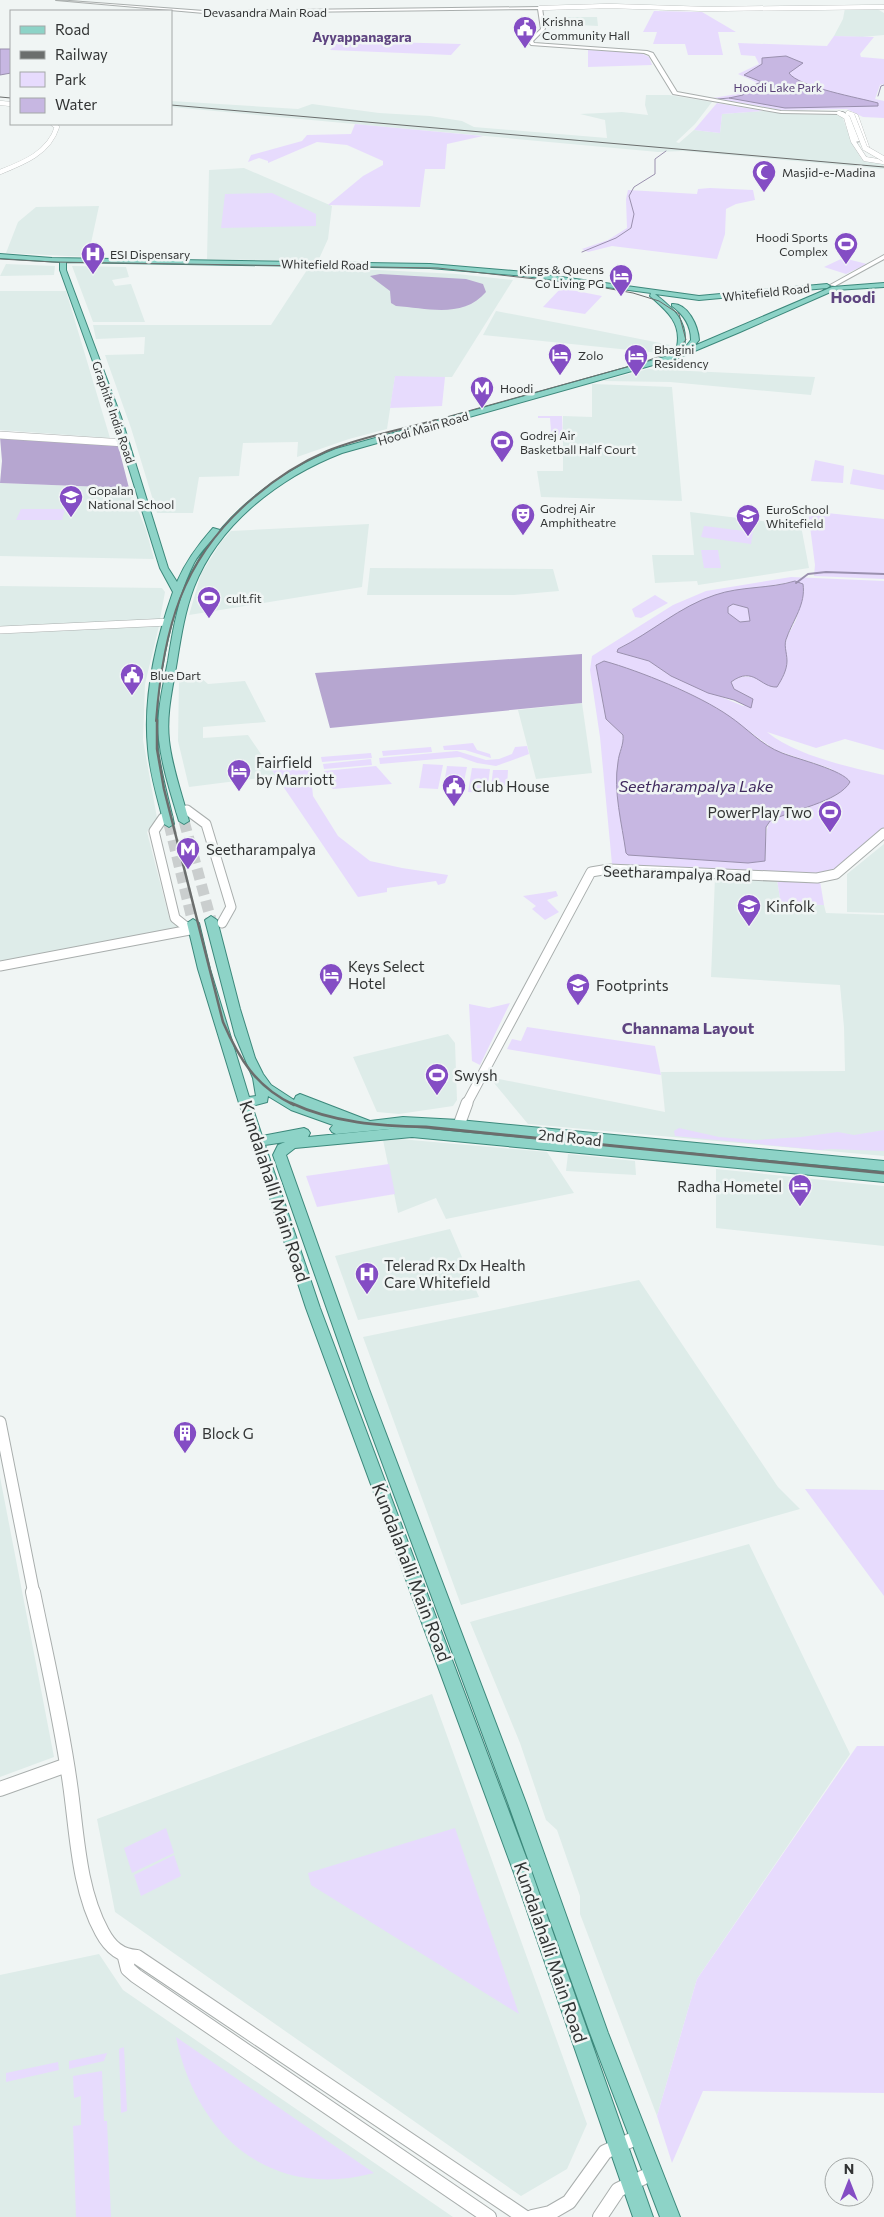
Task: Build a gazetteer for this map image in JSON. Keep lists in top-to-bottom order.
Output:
{
  "streets": {
    "main road": [
      "Devasandra Main Road",
      "Whitefield Road",
      "Graphite India Road",
      "Hoodi Main Road",
      "2nd Road",
      "Kundalahalli Main Road"
    ],
    "street": ["Seetharampalya Road"]
  },
  "crossings": [
    ["Whitefield Road", "Graphite India Road"],
    ["Whitefield Road", "Hoodi Main Road"],
    ["Graphite India Road", "Hoodi Main Road"],
    ["Seetharampalya Road", "2nd Road"],
    ["2nd Road", "Kundalahalli Main Road"]
  ],
  "districts": ["Ayyappanagara", "Hoodi", "Channama Layout"],
  "water": ["Seetharampalya Lake"],
  "parks": ["Hoodi Lake Park"],
  "places": {
    "public building": ["Krishna Community Hall", "Blue Dart", "Club House"],
    "mosque": ["Masjid-e-Madina"],
    "sports": [
      "Hoodi Sports Complex",
      "Godrej Air Basketball Half Court",
      "cult.fit",
      "PowerPlay Two",
      "Swysh"
    ],
    "hospital": ["ESI Dispensary", "Telerad Rx Dx Health Care Whitefield"],
    "hotel": [
      "Kings & Queens Co Living PG",
      "Zolo",
      "Bhagini Residency",
      "Fairfield by Marriott",
      "Keys Select Hotel",
      "Radha Hometel"
    ],
    "metro station": ["Hoodi", "Seetharampalya"],
    "school or university": [
      "Gopalan National School",
      "EuroSchool Whitefield",
      "Kinfolk",
      "Footprints"
    ],
    "theatre": ["Godrej Air Amphitheatre"],
    "building": ["Block G"]
  },
  "legend": [
    "Road",
    "Railway",
    "Park",
    "Water"
  ],
  "north": "top"
}
